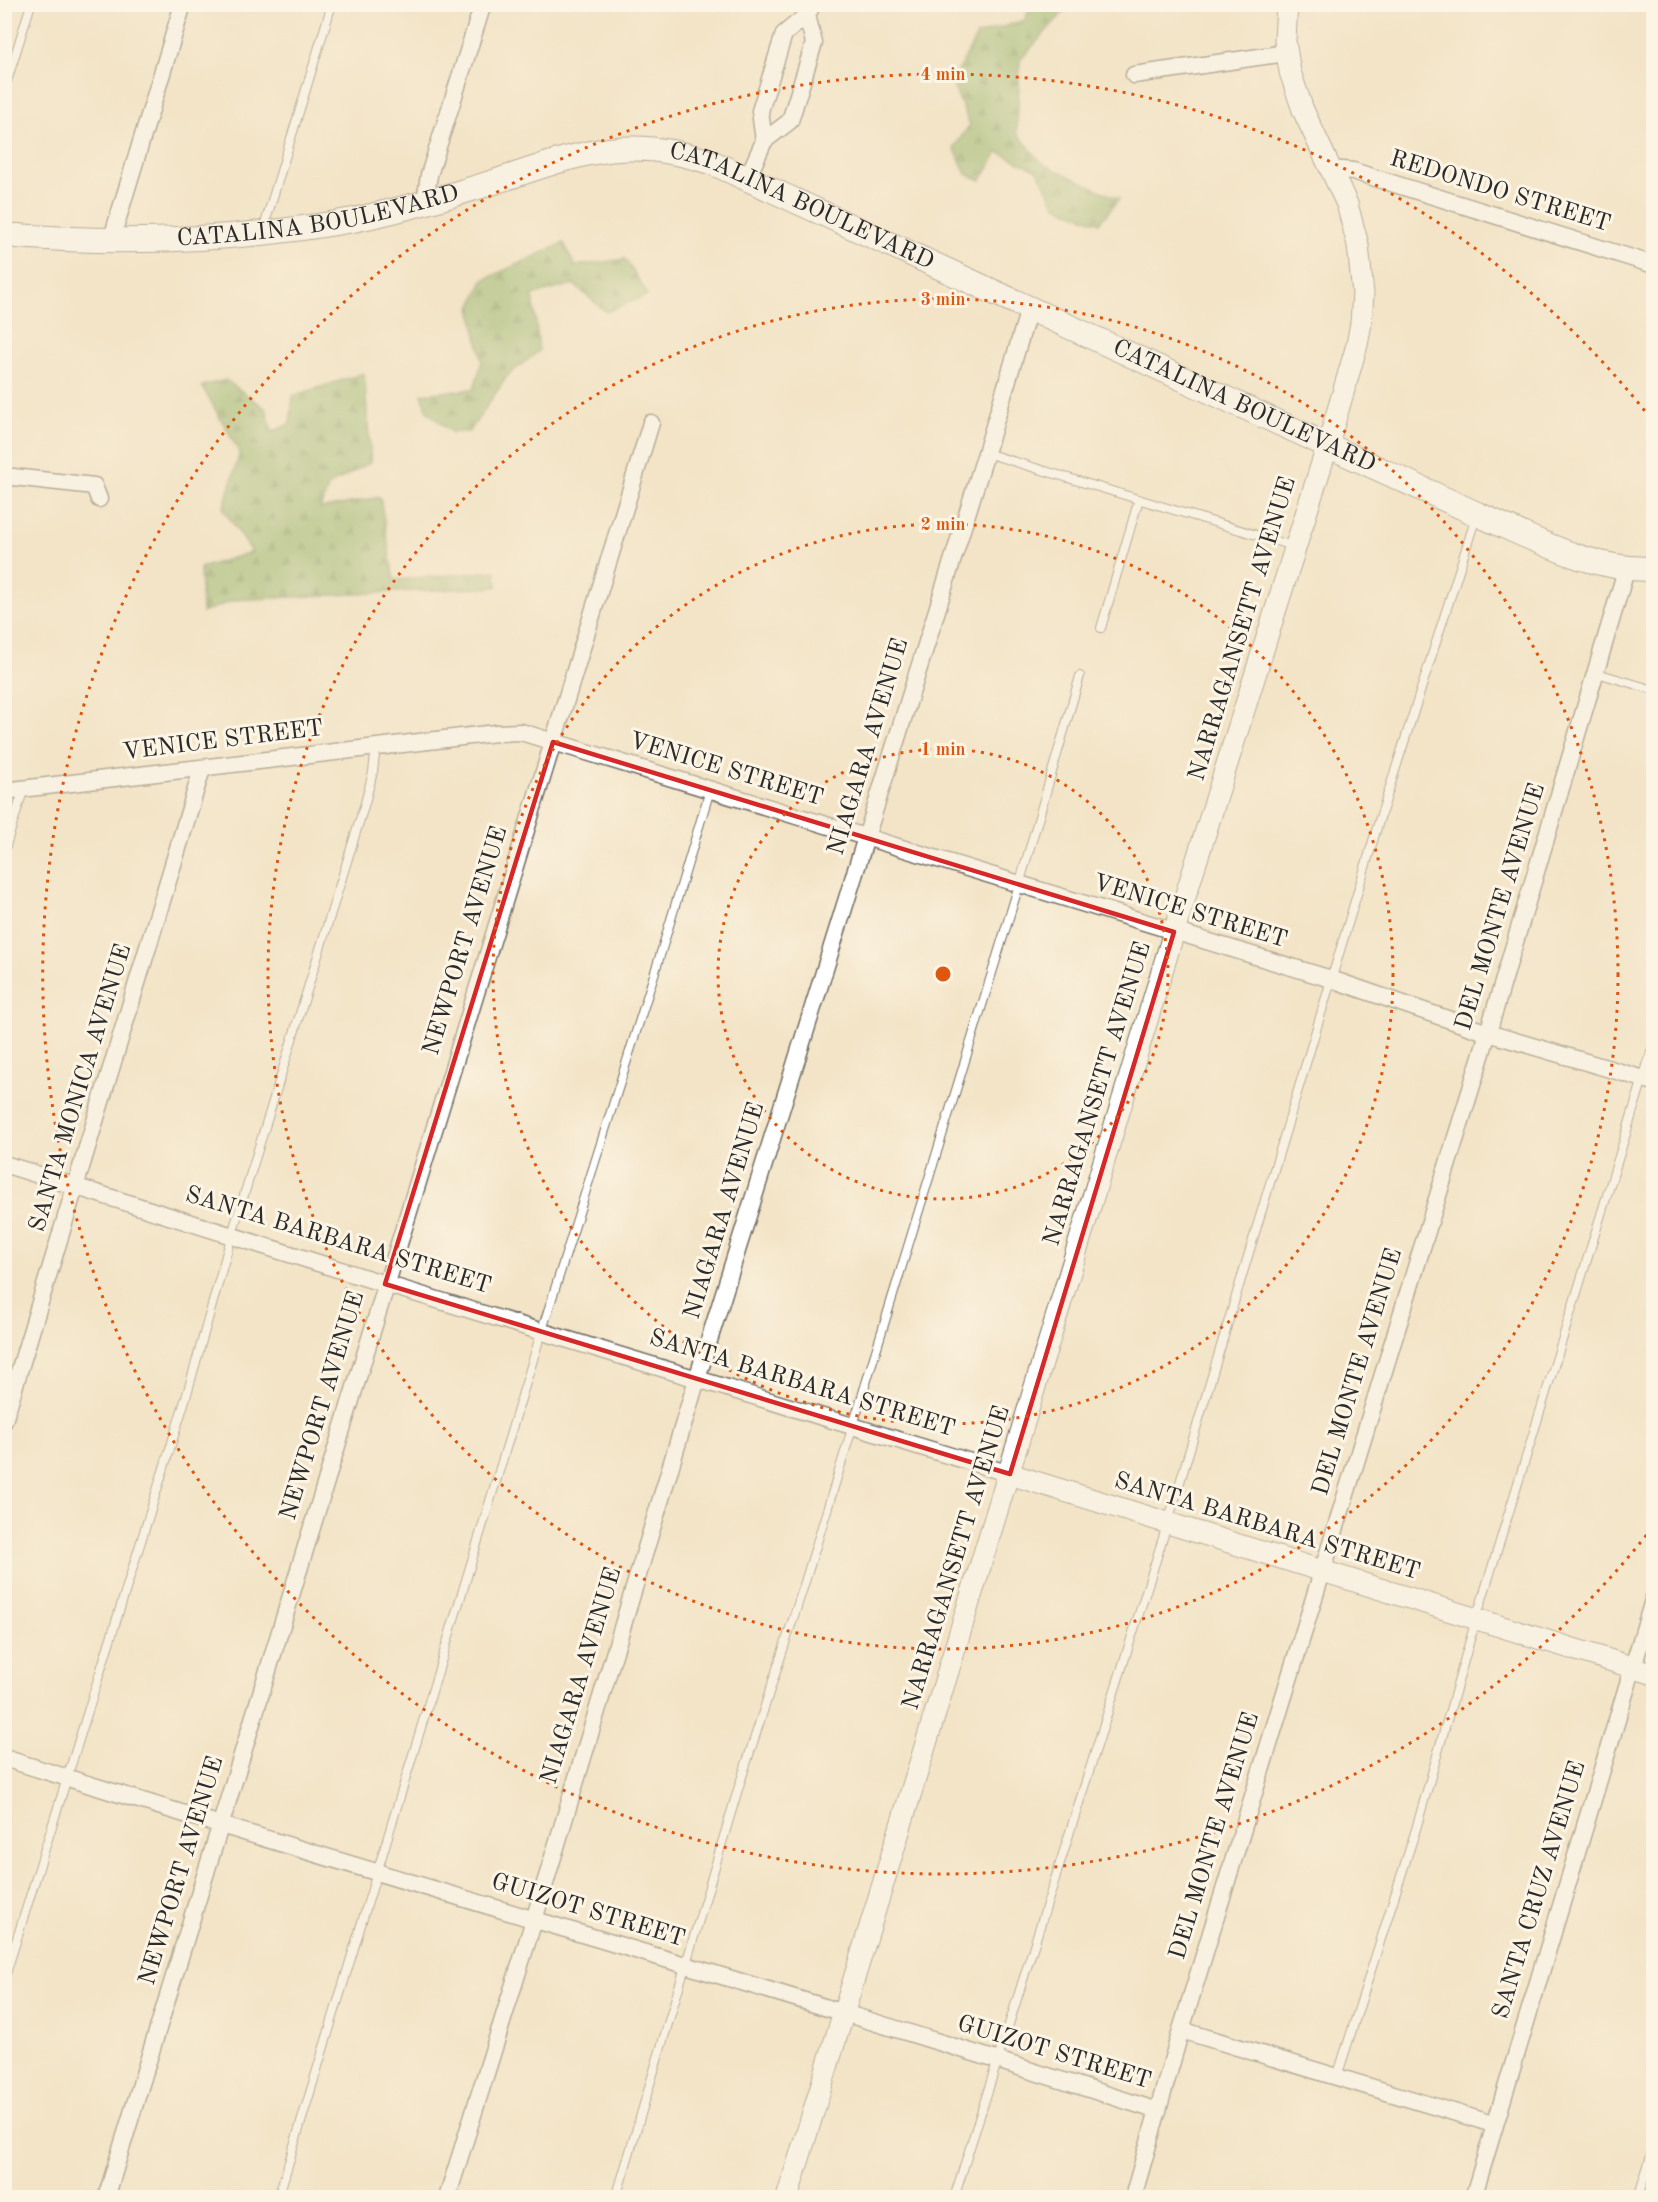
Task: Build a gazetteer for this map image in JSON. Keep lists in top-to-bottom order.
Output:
{
  "streets": {
    "main road": ["CATALINA BOULEVARD"],
    "street": [
      "REDONDO STREET",
      "NARRAGANSETT AVENUE",
      "VENICE STREET",
      "NIAGARA AVENUE",
      "DEL MONTE AVENUE",
      "NEWPORT AVENUE",
      "SANTA MONICA AVENUE",
      "SANTA BARBARA STREET",
      "SANTA CRUZ AVENUE",
      "GUIZOT STREET"
    ]
  },
  "crossings": [
    ["REDONDO STREET", "NARRAGANSETT AVENUE"],
    ["CATALINA BOULEVARD", "NARRAGANSETT AVENUE"],
    ["CATALINA BOULEVARD", "NIAGARA AVENUE"],
    ["CATALINA BOULEVARD", "DEL MONTE AVENUE"],
    ["NARRAGANSETT AVENUE", "VENICE STREET"],
    ["NARRAGANSETT AVENUE", "SANTA BARBARA STREET"],
    ["NARRAGANSETT AVENUE", "GUIZOT STREET"],
    ["VENICE STREET", "NIAGARA AVENUE"],
    ["VENICE STREET", "DEL MONTE AVENUE"],
    ["VENICE STREET", "NEWPORT AVENUE"],
    ["VENICE STREET", "SANTA MONICA AVENUE"],
    ["NIAGARA AVENUE", "SANTA BARBARA STREET"],
    ["NIAGARA AVENUE", "GUIZOT STREET"],
    ["DEL MONTE AVENUE", "SANTA BARBARA STREET"],
    ["DEL MONTE AVENUE", "GUIZOT STREET"],
    ["NEWPORT AVENUE", "SANTA BARBARA STREET"],
    ["NEWPORT AVENUE", "GUIZOT STREET"],
    ["SANTA MONICA AVENUE", "SANTA BARBARA STREET"],
    ["SANTA BARBARA STREET", "SANTA CRUZ AVENUE"]
  ],
  "rings": [
    "4 min",
    "3 min",
    "2 min",
    "1 min"
  ]
}
